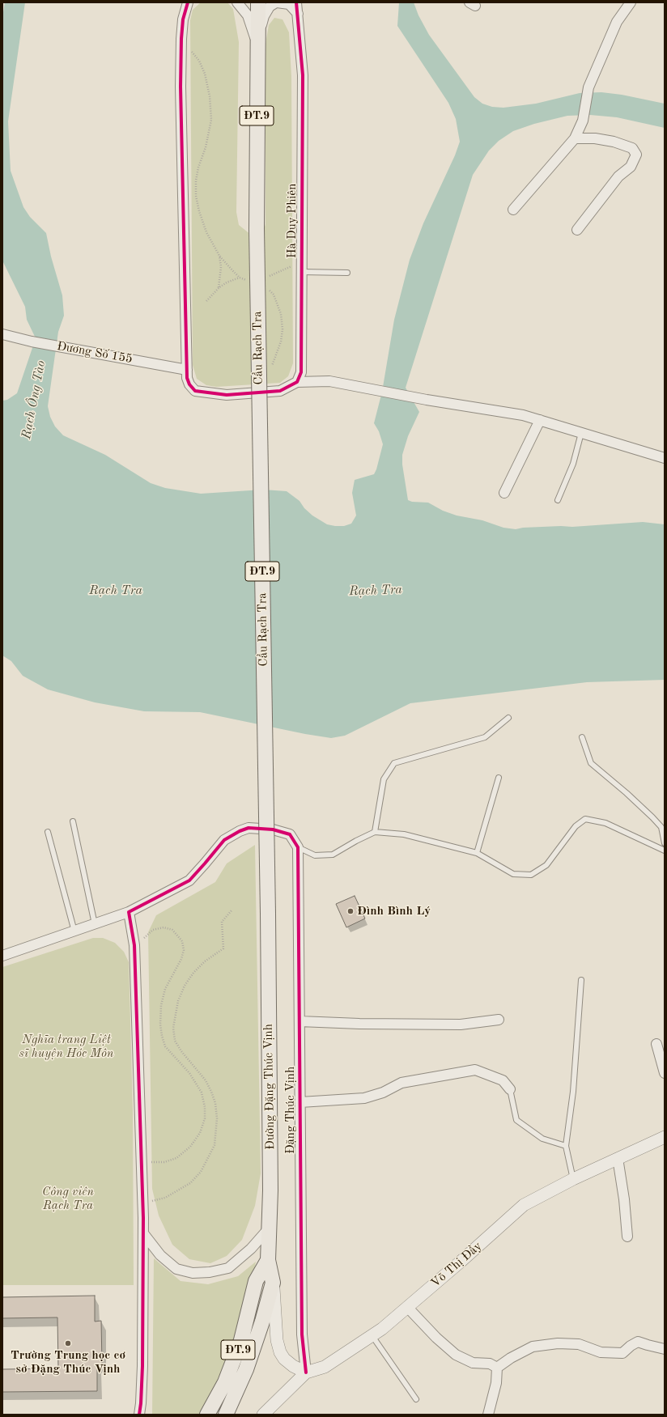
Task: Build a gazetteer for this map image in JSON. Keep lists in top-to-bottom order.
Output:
{
  "streets": {
    "main road": ["ĐT.9", "Cầu Rạch Tra", "Đường Đặng Thúc Vịnh"],
    "street": [
      "Hà Duy Phiên",
      "Đương Số 155",
      "Đặng Thúc Vịnh",
      "Võ Thị Đầy"
    ]
  },
  "crossings": [
    ["ĐT.9", "Cầu Rạch Tra"],
    ["Cầu Rạch Tra", "Đường Đặng Thúc Vịnh"],
    ["Đặng Thúc Vịnh", "Võ Thị Đầy"]
  ],
  "water": ["Rạch Ông Tào", "Rạch Tra"],
  "parks": ["Nghĩa trang Liệt sĩ huyện Hóc Môn", "Công viên Rạch Tra"],
  "places": ["Đình Bình Lý", "Trường Trung học cơ sở Đặng Thúc Vịnh"]
}
